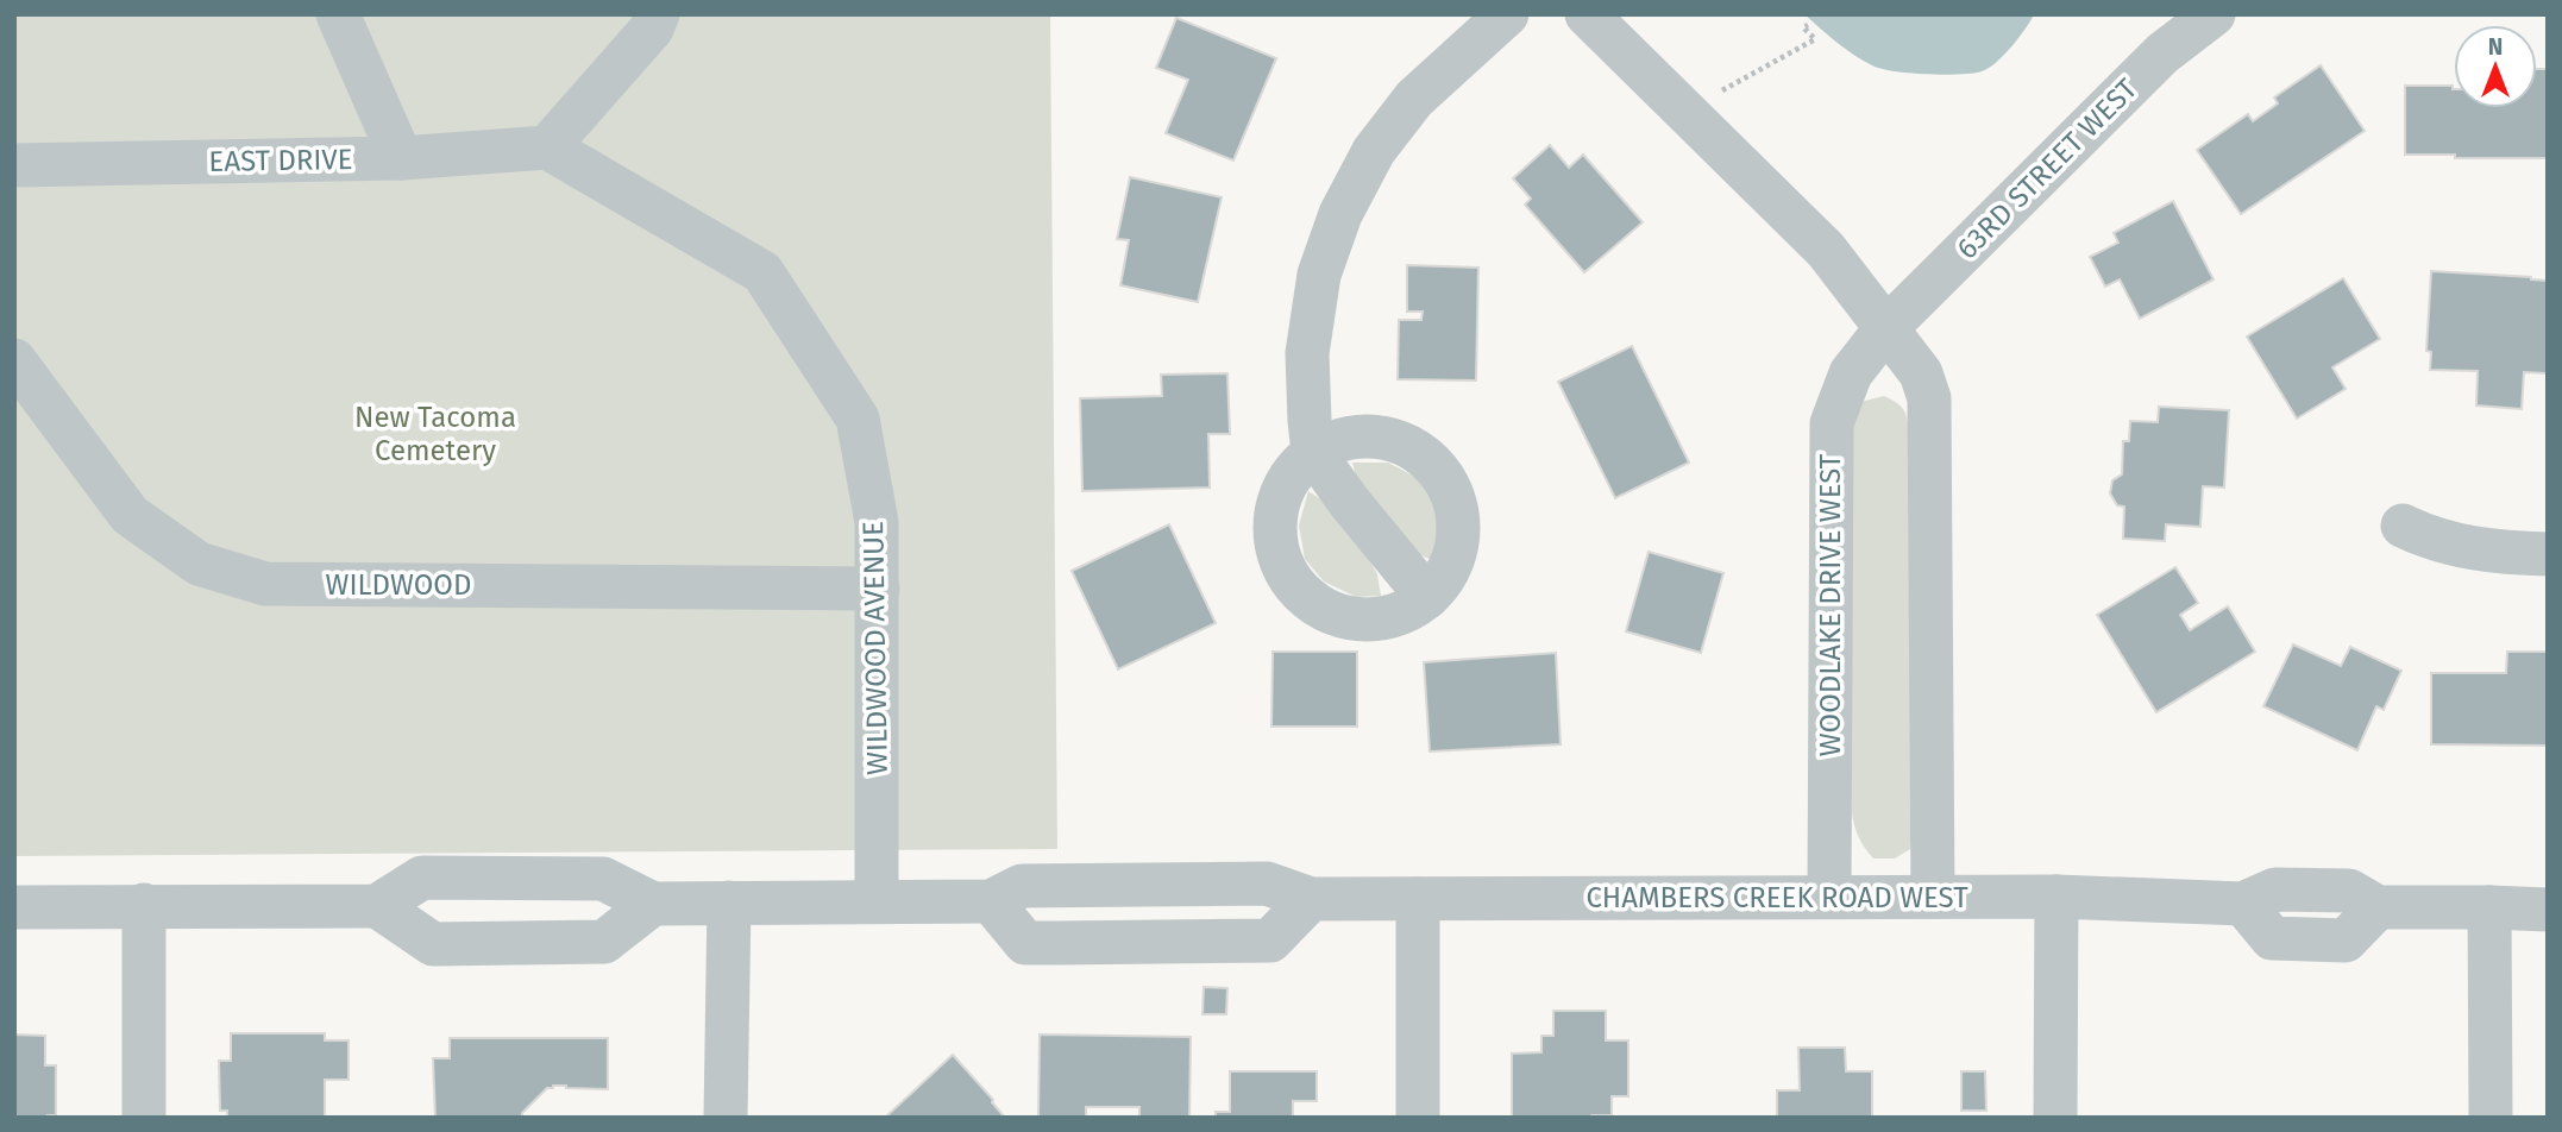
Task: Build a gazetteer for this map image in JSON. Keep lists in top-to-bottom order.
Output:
{
  "streets": {
    "street": [
      "EAST DRIVE",
      "63RD STREET WEST",
      "WILDWOOD",
      "WOODLAKE DRIVE WEST",
      "WILDWOOD AVENUE",
      "CHAMBERS CREEK ROAD WEST"
    ]
  },
  "crossings": [
    ["EAST DRIVE", "WILDWOOD AVENUE"],
    ["63RD STREET WEST", "WOODLAKE DRIVE WEST"],
    ["WILDWOOD", "WILDWOOD AVENUE"],
    ["WOODLAKE DRIVE WEST", "CHAMBERS CREEK ROAD WEST"],
    ["WILDWOOD AVENUE", "CHAMBERS CREEK ROAD WEST"]
  ],
  "parks": ["New Tacoma Cemetery"],
  "north": "top"
}
